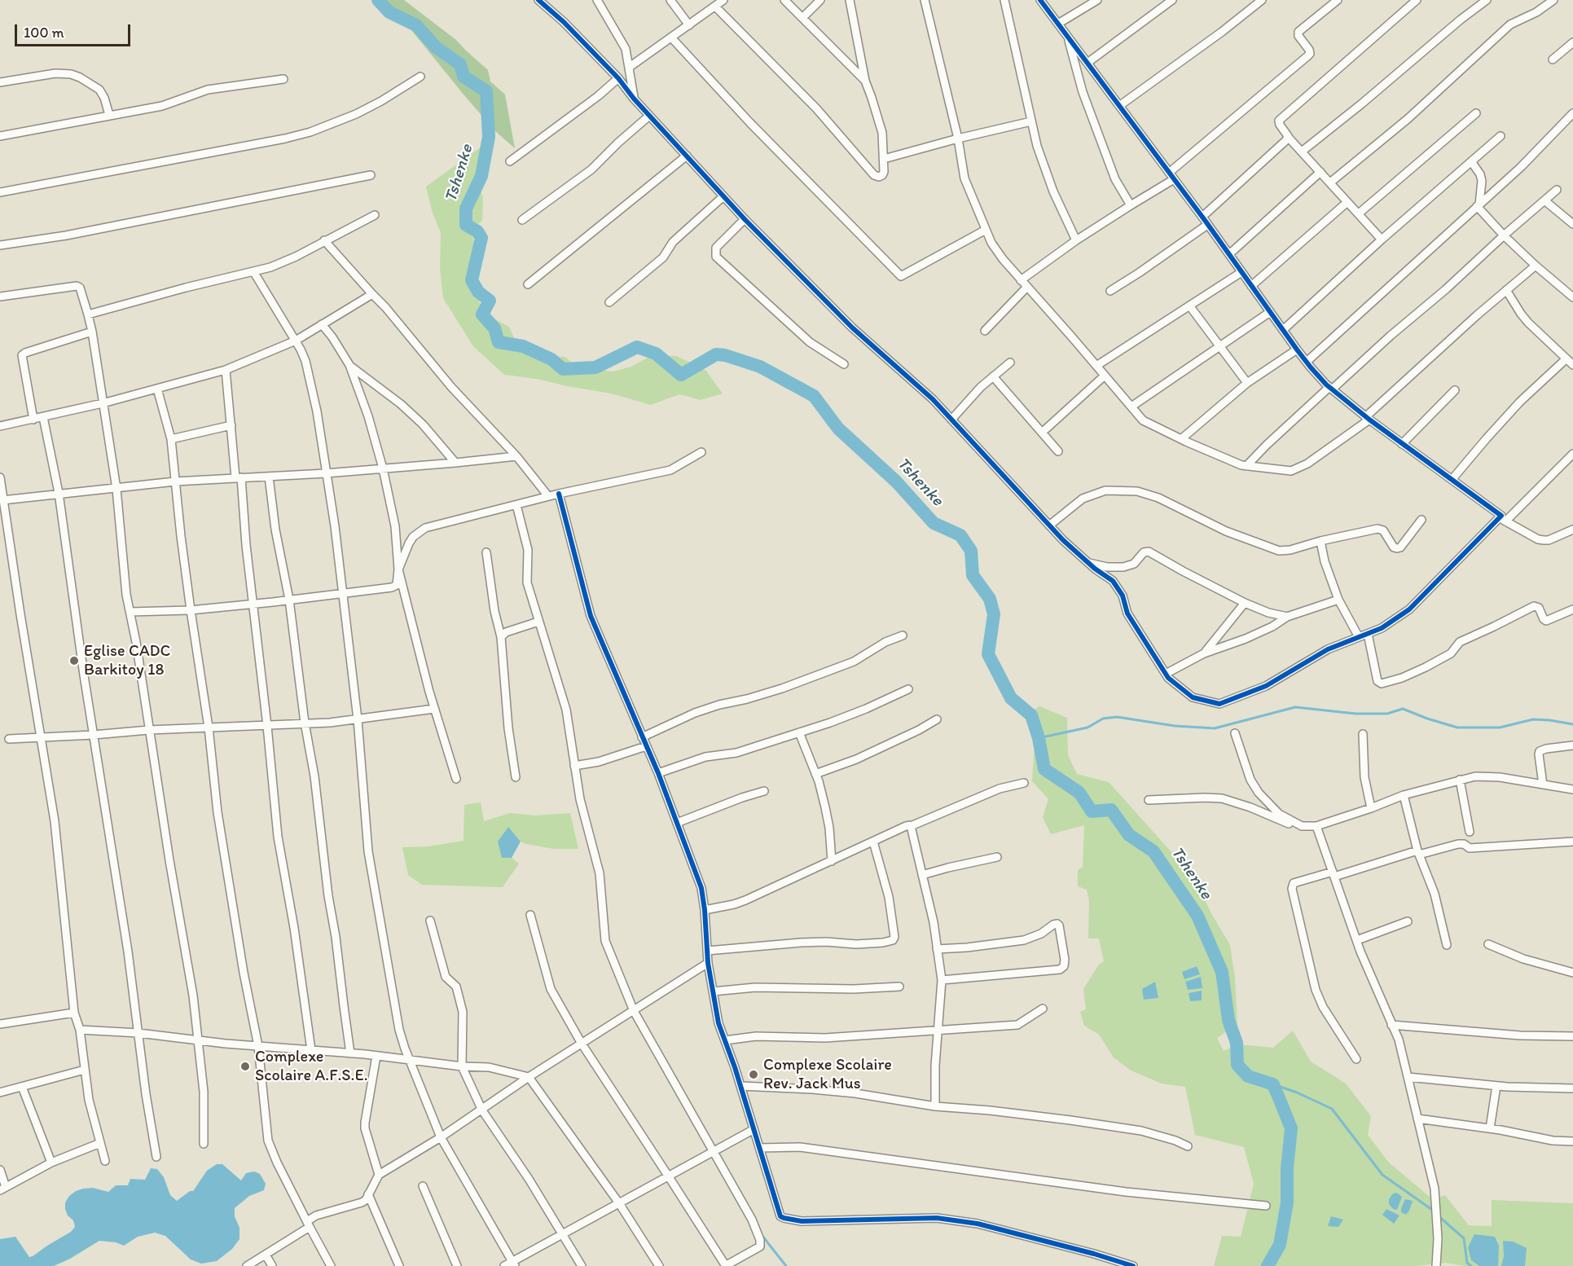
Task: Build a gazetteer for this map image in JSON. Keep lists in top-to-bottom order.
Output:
{
  "water": ["Tshenke"],
  "places": ["Eglise CADC Barkitoy 18", "Complexe Scolaire A.F.S.E.", "Complexe Scolaire Rev. Jack Mus"],
  "scale_bar": "100 m"
}
